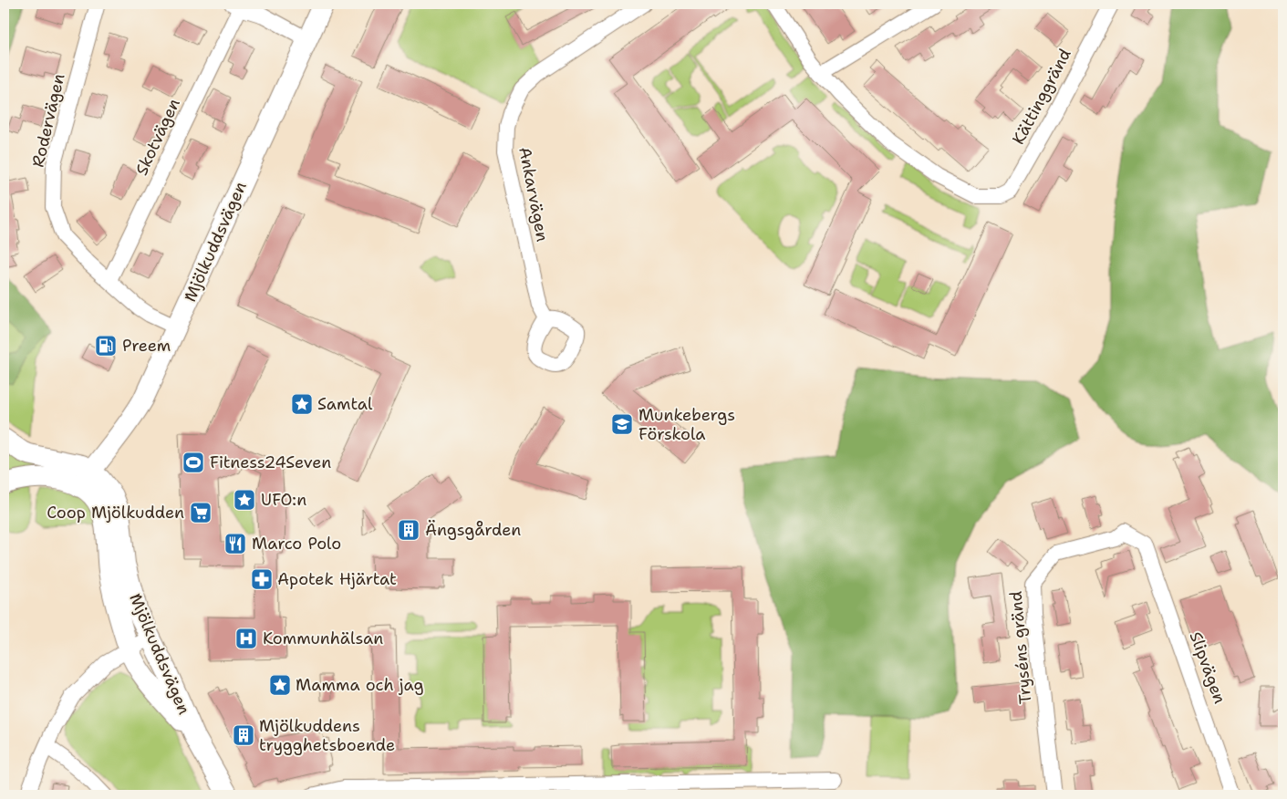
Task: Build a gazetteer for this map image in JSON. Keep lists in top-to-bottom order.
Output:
{
  "streets": {
    "street": [
      "Kättinggränd",
      "Rodervägen",
      "Skotvägen",
      "Ankarvägen",
      "Mjölkuddsvägen",
      "Tryséns gränd",
      "Slipvägen"
    ]
  },
  "crossings": [
    ["Rodervägen", "Skotvägen"],
    ["Rodervägen", "Mjölkuddsvägen"],
    ["Tryséns gränd", "Slipvägen"]
  ],
  "places": {
    "fuel station": ["Preem"],
    "place": ["Samtal", "UFO:n", "Mamma och jag"],
    "school or university": ["Munkebergs Förskola"],
    "sports": ["Fitness24Seven"],
    "supermarket": ["Coop Mjölkudden"],
    "building": ["Ängsgården", "Mjölkuddens trygghetsboende"],
    "restaurant": ["Marco Polo"],
    "pharmacy": ["Apotek Hjärtat"],
    "hospital": ["Kommunhälsan"]
  }
}
